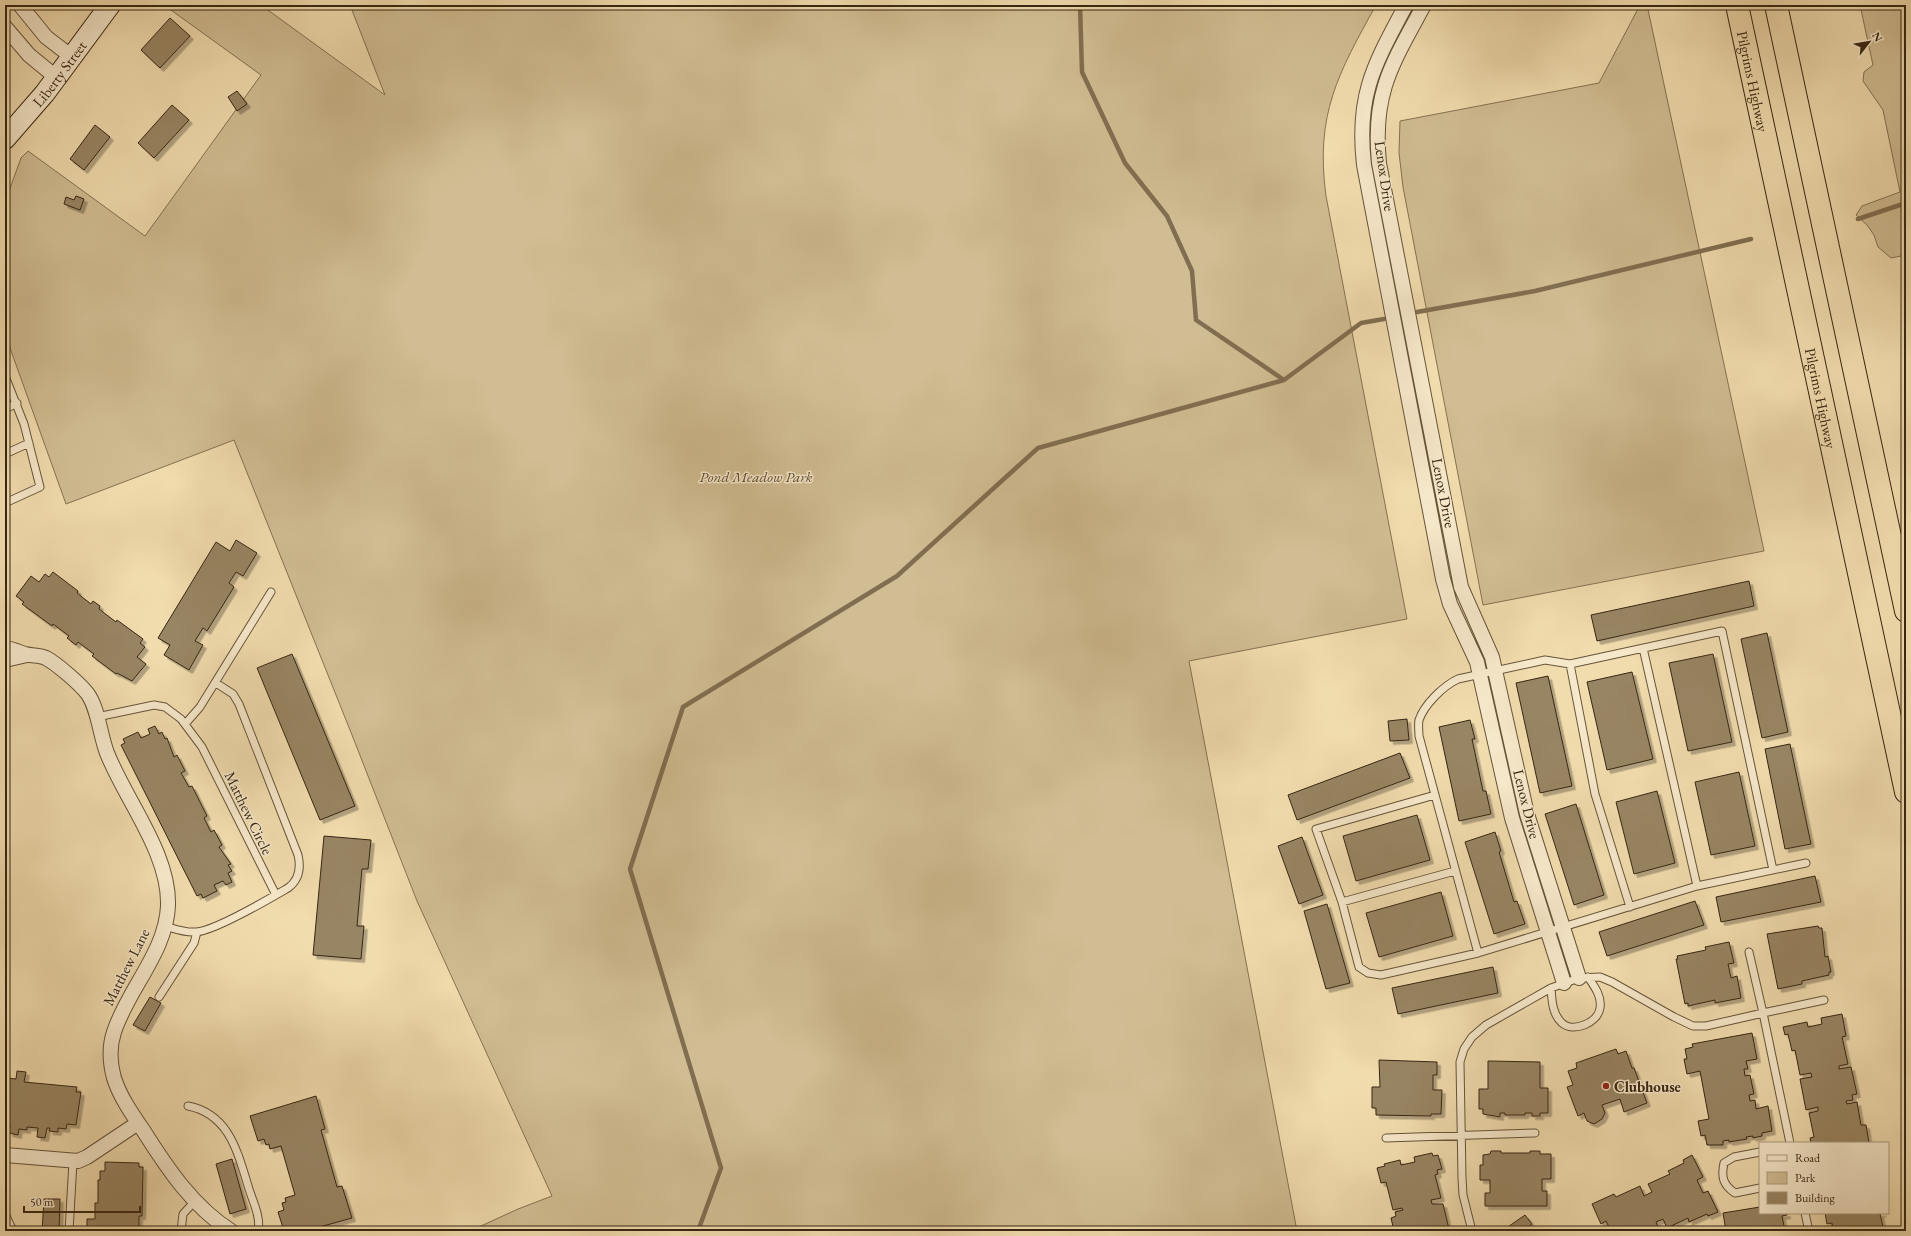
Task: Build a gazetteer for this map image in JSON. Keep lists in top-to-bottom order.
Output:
{
  "streets": {
    "highway": ["Pilgrims Highway"],
    "main road": ["Liberty Street"],
    "street": ["Lenox Drive", "Matthew Lane"],
    "lane": ["Matthew Circle"]
  },
  "crossings": [
    ["Matthew Circle", "Matthew Lane"]
  ],
  "parks": ["Pond Meadow Park"],
  "places": ["Clubhouse"],
  "legend": ["Road", "Park", "Building"],
  "scale_bar": "50 m",
  "north": "top right"
}
